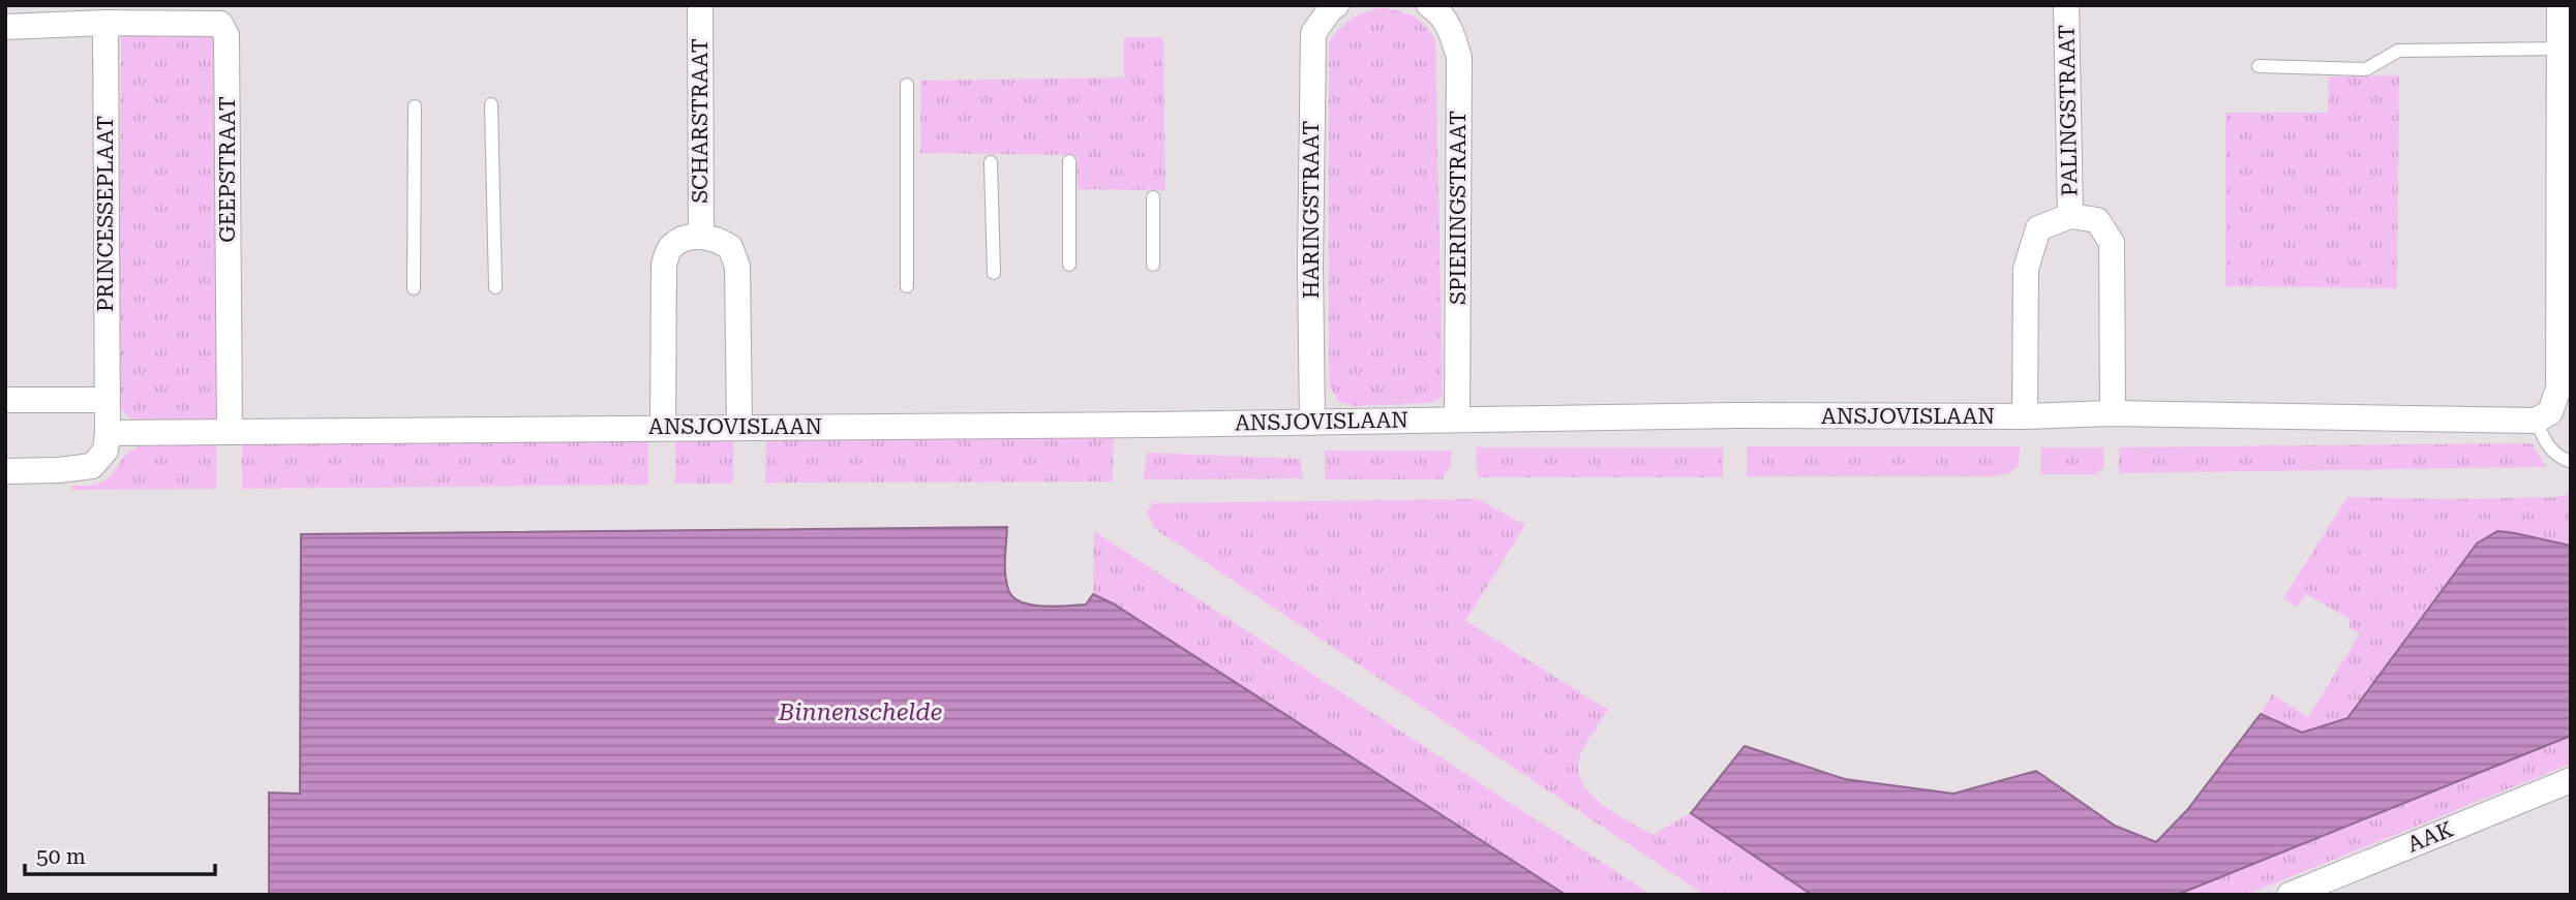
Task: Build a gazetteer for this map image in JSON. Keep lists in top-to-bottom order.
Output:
{
  "streets": {
    "street": [
      "PALINGSTRAAT",
      "SCHARSTRAAT",
      "GEEPSTRAAT",
      "SPIERINGSTRAAT",
      "HARINGSTRAAT",
      "PRINCESSEPLAAT",
      "ANSJOVISLAAN",
      "AAK"
    ]
  },
  "crossings": [
    ["PALINGSTRAAT", "ANSJOVISLAAN"],
    ["SCHARSTRAAT", "ANSJOVISLAAN"],
    ["GEEPSTRAAT", "PRINCESSEPLAAT"],
    ["GEEPSTRAAT", "ANSJOVISLAAN"],
    ["SPIERINGSTRAAT", "ANSJOVISLAAN"],
    ["HARINGSTRAAT", "ANSJOVISLAAN"],
    ["PRINCESSEPLAAT", "ANSJOVISLAAN"]
  ],
  "water": ["Binnenschelde"],
  "scale_bar": "50 m"
}
